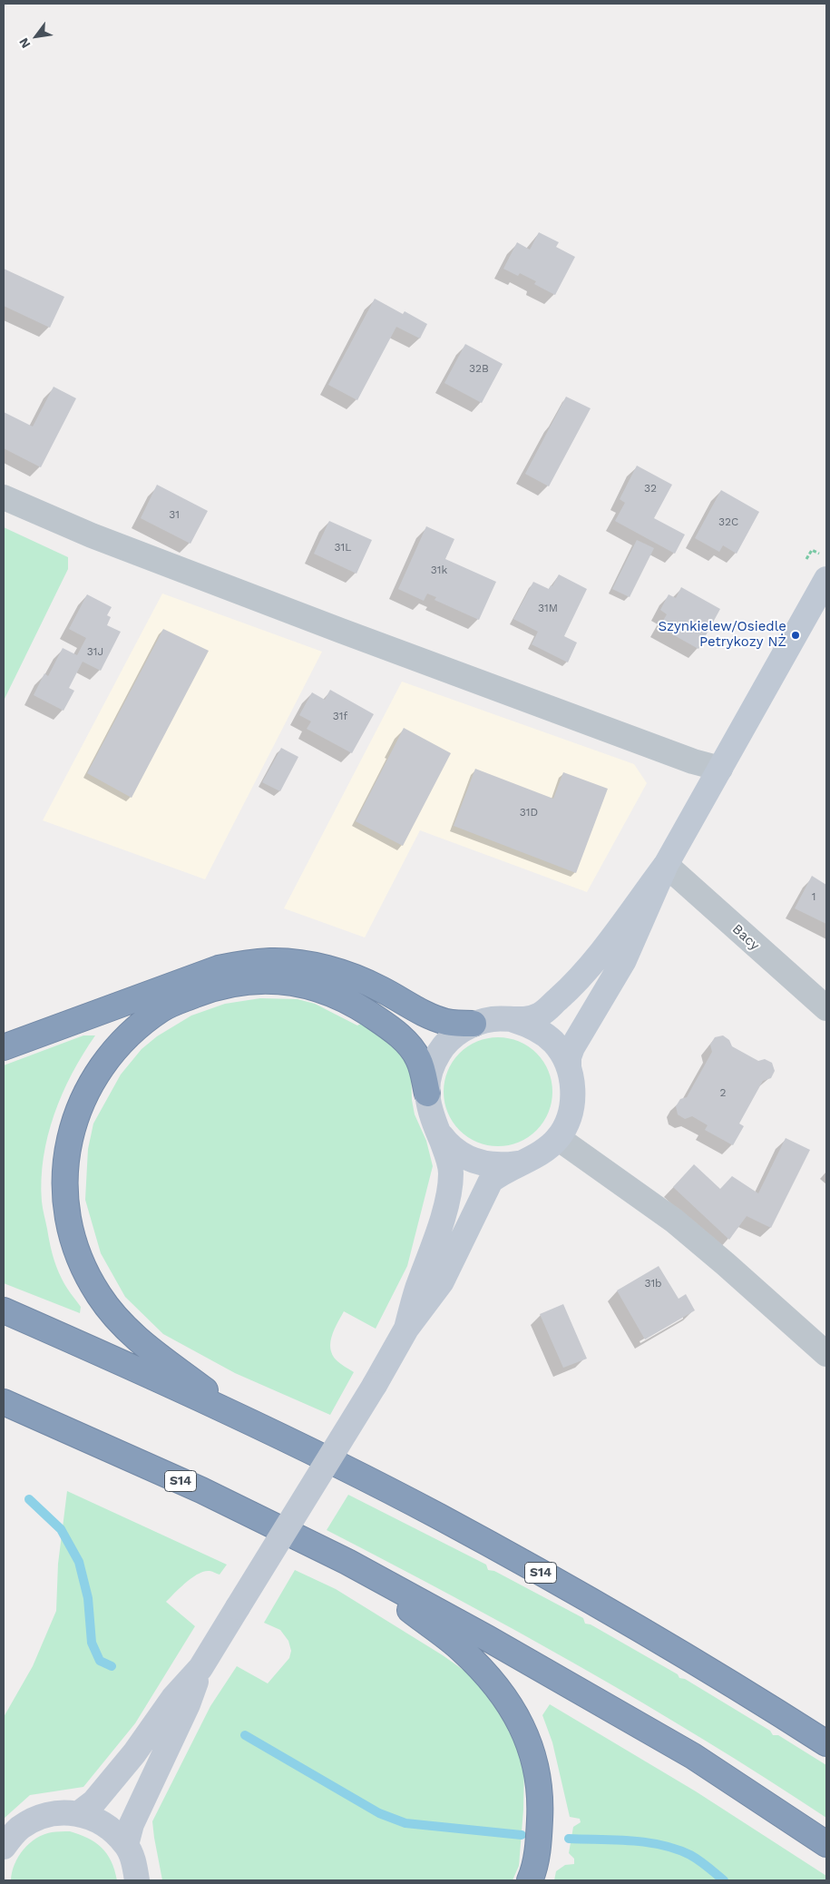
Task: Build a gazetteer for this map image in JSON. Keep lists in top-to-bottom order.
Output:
{
  "streets": {
    "highway": ["S14"],
    "street": ["Bacy"]
  },
  "places": ["Szynkielew/Osiedle Petrykozy NŻ"],
  "house_numbers": [
    "32B",
    "32",
    "31",
    "32C",
    "31L",
    "31k",
    "31M",
    "31J",
    "31f",
    "31D",
    "1",
    "2",
    "31b"
  ],
  "north": "bottom left"
}
